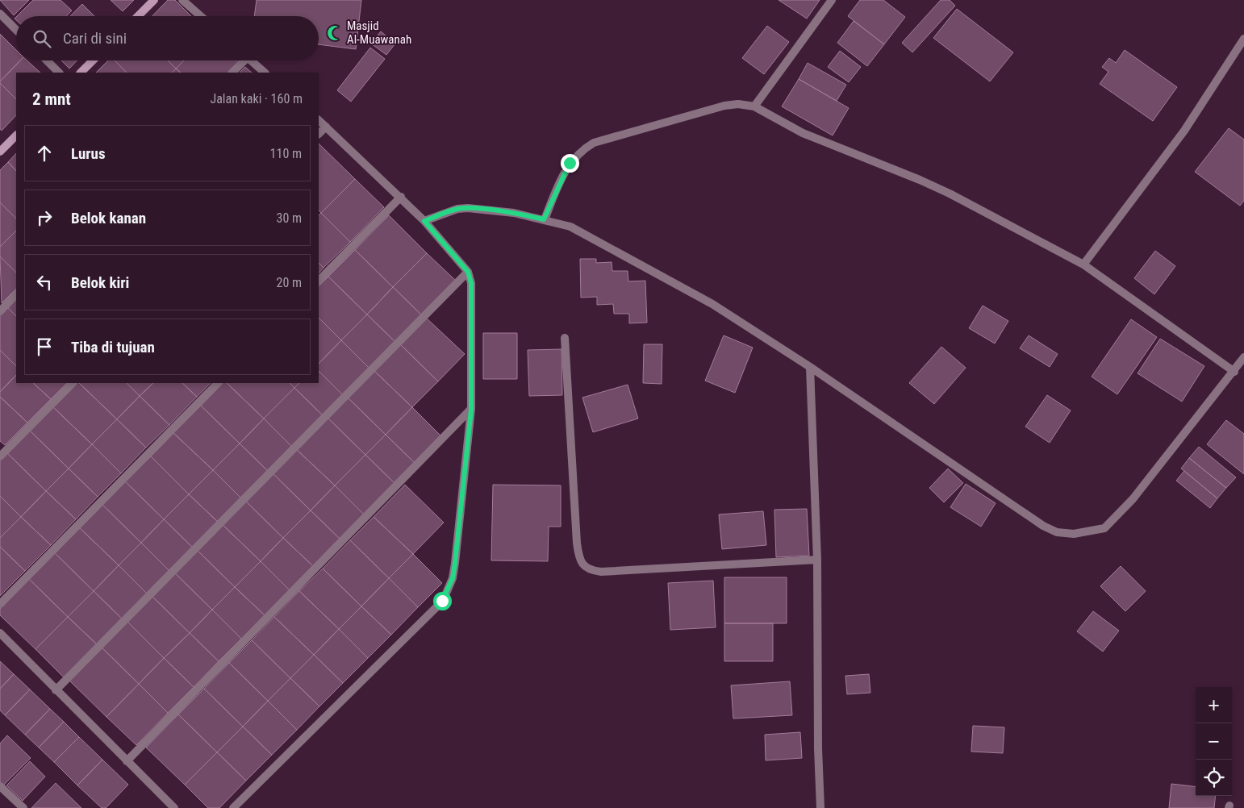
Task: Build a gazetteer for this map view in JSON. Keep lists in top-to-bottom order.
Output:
{
  "places": {
    "mosque": ["Masjid Al-Muawanah"]
  },
  "page": {
    "search": "Cari di sini",
    "heading": ["2 mnt", "Jalan kaki · 160 m"],
    "list": [
      ["Lurus", "110 m"],
      ["Belok kanan", "30 m"],
      ["Belok kiri", "20 m"],
      "Tiba di tujuan"
    ],
    "map_buttons": ["+", "−"]
  }
}
